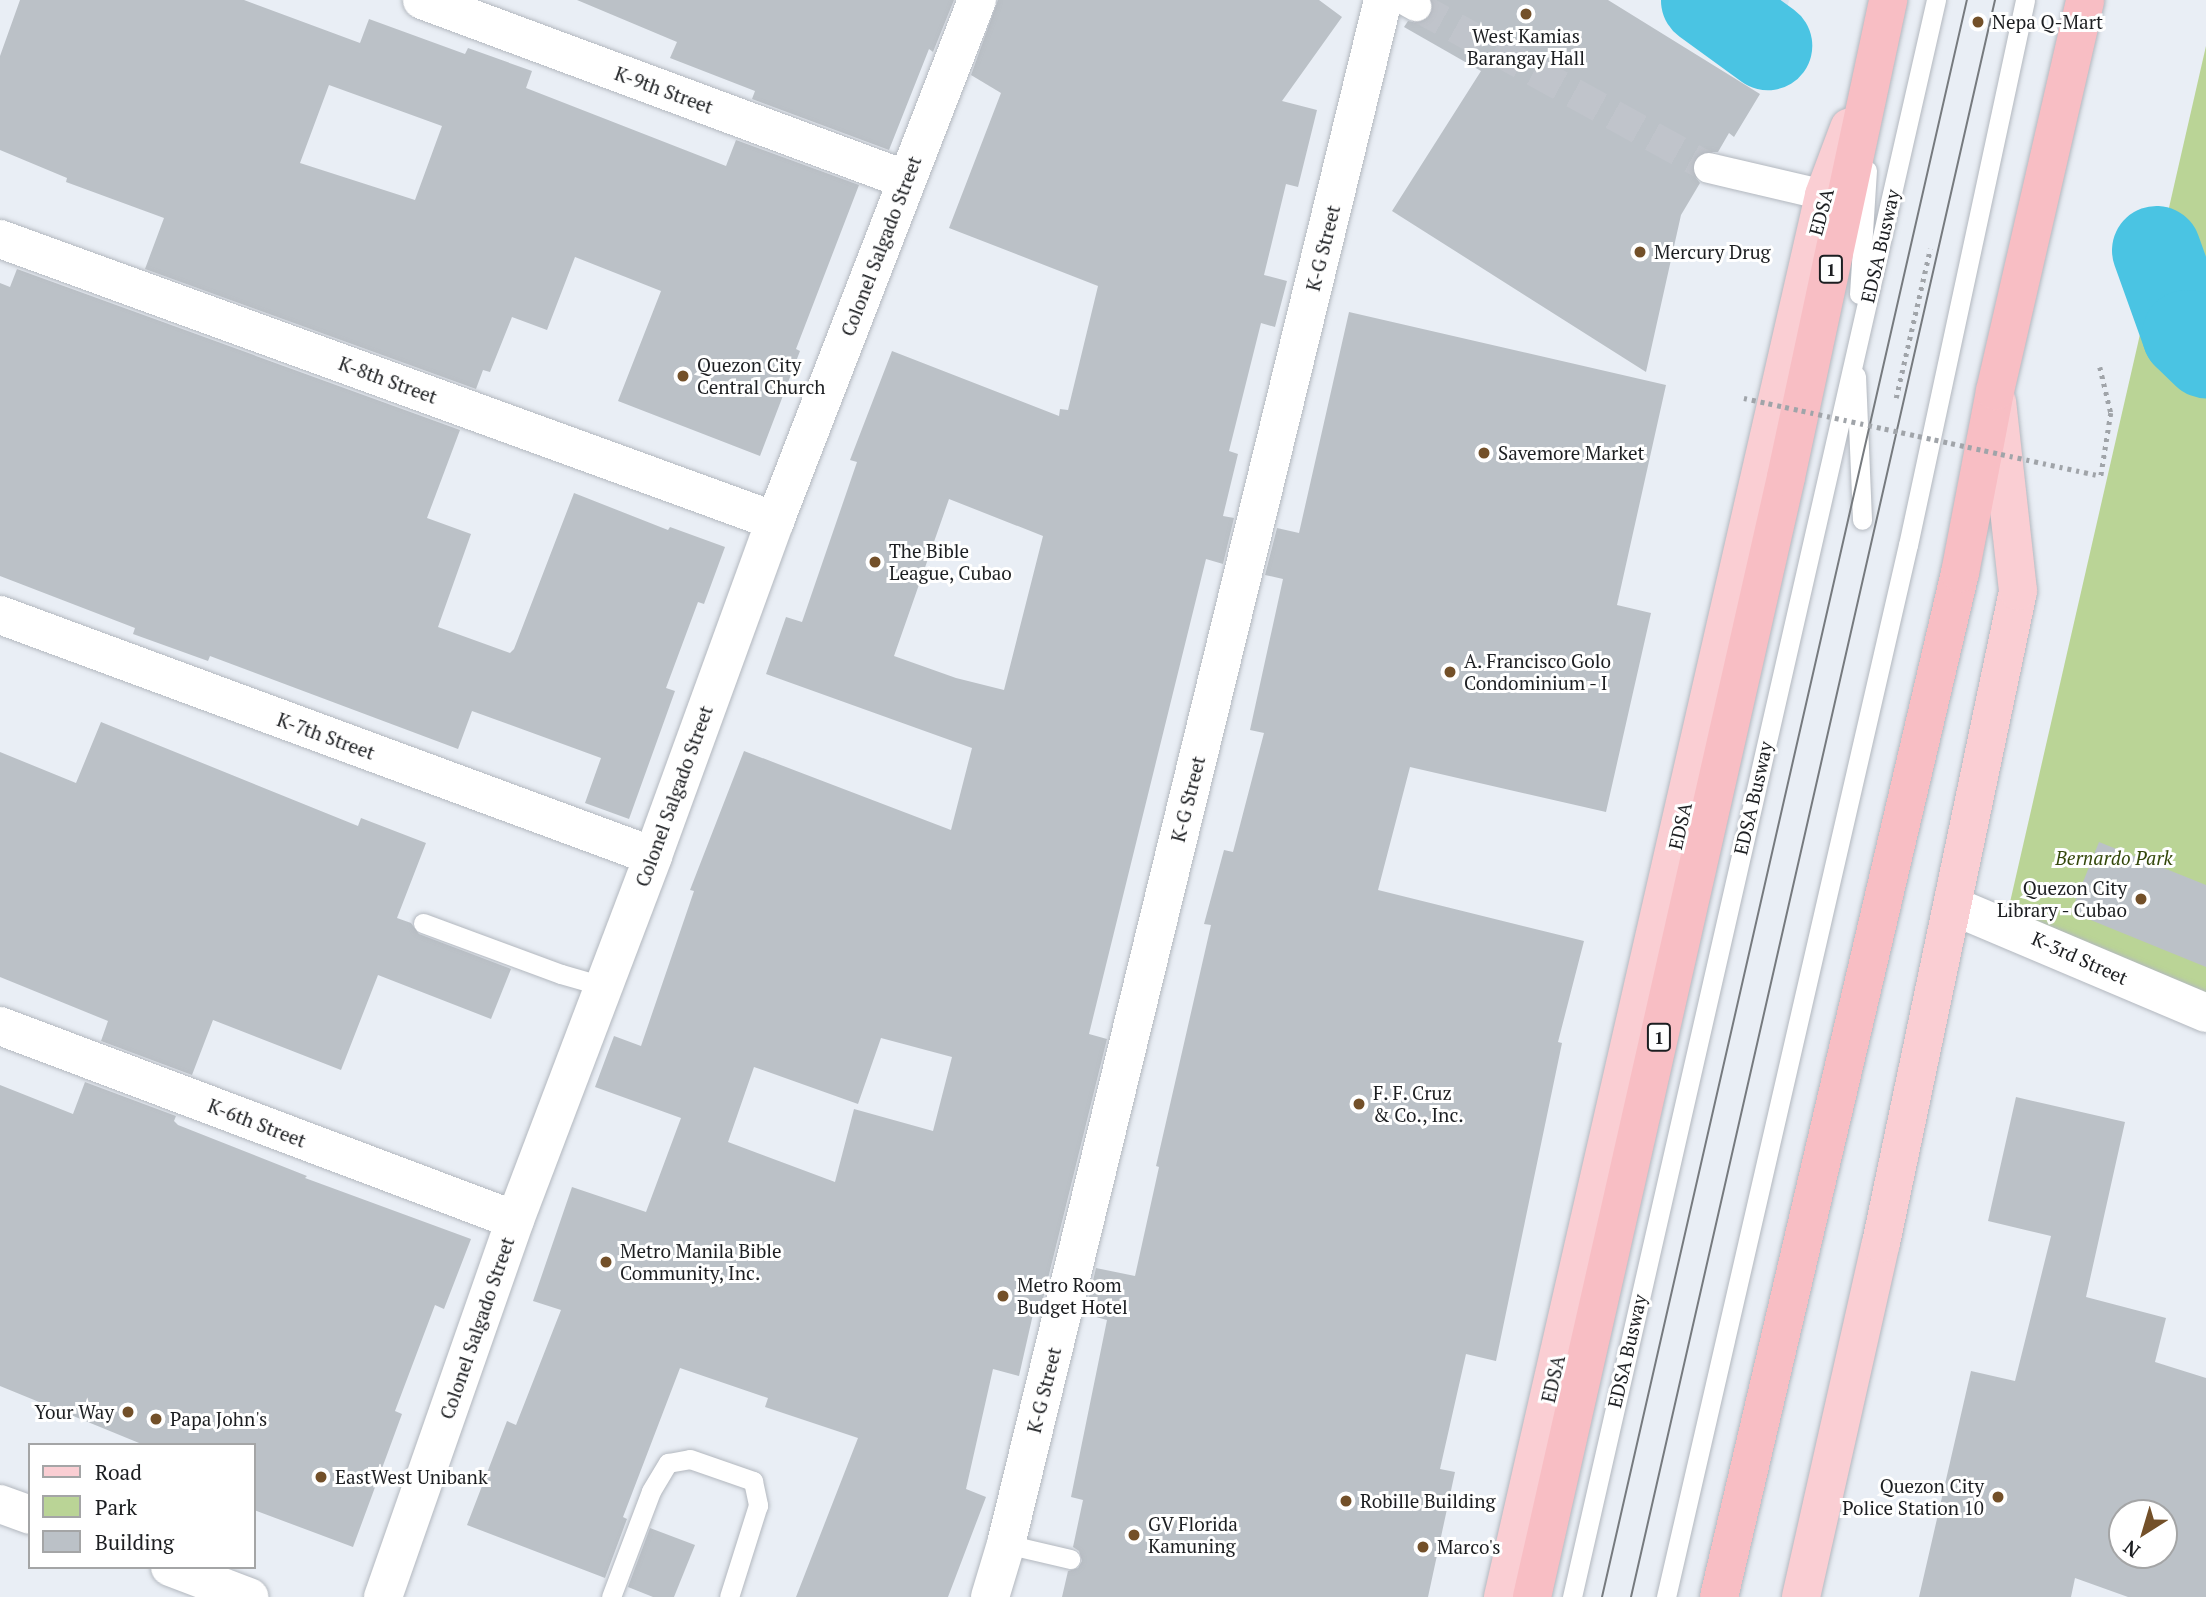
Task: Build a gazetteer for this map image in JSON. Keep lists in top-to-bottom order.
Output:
{
  "streets": {
    "highway": ["EDSA", "1"],
    "street": [
      "K-9th Street",
      "Colonel Salgado Street",
      "K-G Street",
      "K-8th Street",
      "K-7th Street",
      "K-3rd Street",
      "K-6th Street"
    ],
    "lane": ["EDSA Busway"]
  },
  "crossings": [
    ["K-9th Street", "Colonel Salgado Street"],
    ["Colonel Salgado Street", "K-8th Street"],
    ["Colonel Salgado Street", "K-7th Street"],
    ["Colonel Salgado Street", "K-6th Street"]
  ],
  "parks": ["Bernardo Park"],
  "places": [
    "West Kamias Barangay Hall",
    "Nepa Q-Mart",
    "Mercury Drug",
    "Quezon City Central Church",
    "Savemore Market",
    "The Bible League, Cubao",
    "A. Francisco Golo Condominium - I",
    "Quezon City Library - Cubao",
    "F. F. Cruz & Co., Inc.",
    "Metro Manila Bible Community, Inc.",
    "Metro Room Budget Hotel",
    "Your Way",
    "Papa John's",
    "EastWest Unibank",
    "Quezon City Police Station 10",
    "Robille Building",
    "GV Florida Kamuning",
    "Marco's"
  ],
  "legend": ["Road", "Park", "Building"],
  "north": "bottom left"
}
